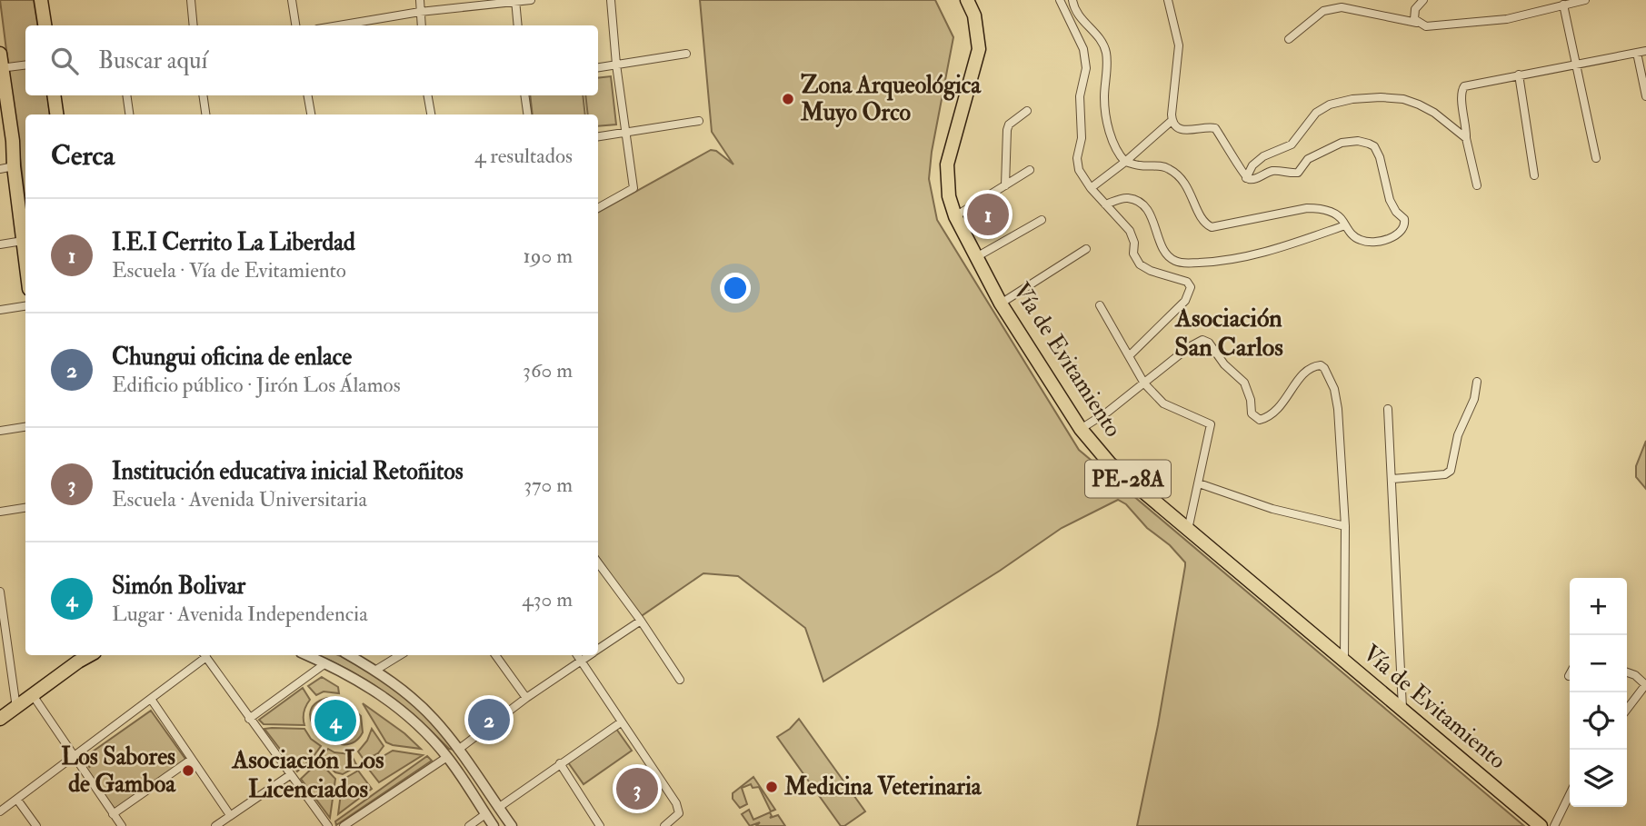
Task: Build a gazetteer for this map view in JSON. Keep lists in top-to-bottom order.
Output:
{
  "streets": {
    "highway": ["Vía de Evitamiento", "PE-28A"]
  },
  "districts": ["Asociación San Carlos", "Asociación Los Licenciados"],
  "places": ["Zona Arqueológica Muyo Orco", "Los Sabores de Gamboa", "Medicina Veterinaria"],
  "page": {
    "search": "Buscar aquí",
    "heading": ["Cerca", "4 resultados"],
    "pins": [
      "1",
      "2",
      "4",
      "3"
    ],
    "list": [
      {
        "mark": "1",
        "name": "I.E.I Cerrito La Liberdad",
        "note": "Escuela · Vía de Evitamiento",
        "value": "190 m"
      },
      {
        "mark": "2",
        "name": "Chungui oficina de enlace",
        "note": "Edificio público · Jirón Los Álamos",
        "value": "360 m"
      },
      {
        "mark": "3",
        "name": "Institución educativa inicial Retoñitos",
        "note": "Escuela · Avenida Universitaria",
        "value": "370 m"
      },
      {
        "mark": "4",
        "name": "Simón Bolivar",
        "note": "Lugar · Avenida Independencia",
        "value": "430 m"
      }
    ],
    "map_buttons": ["+", "−"]
  }
}
